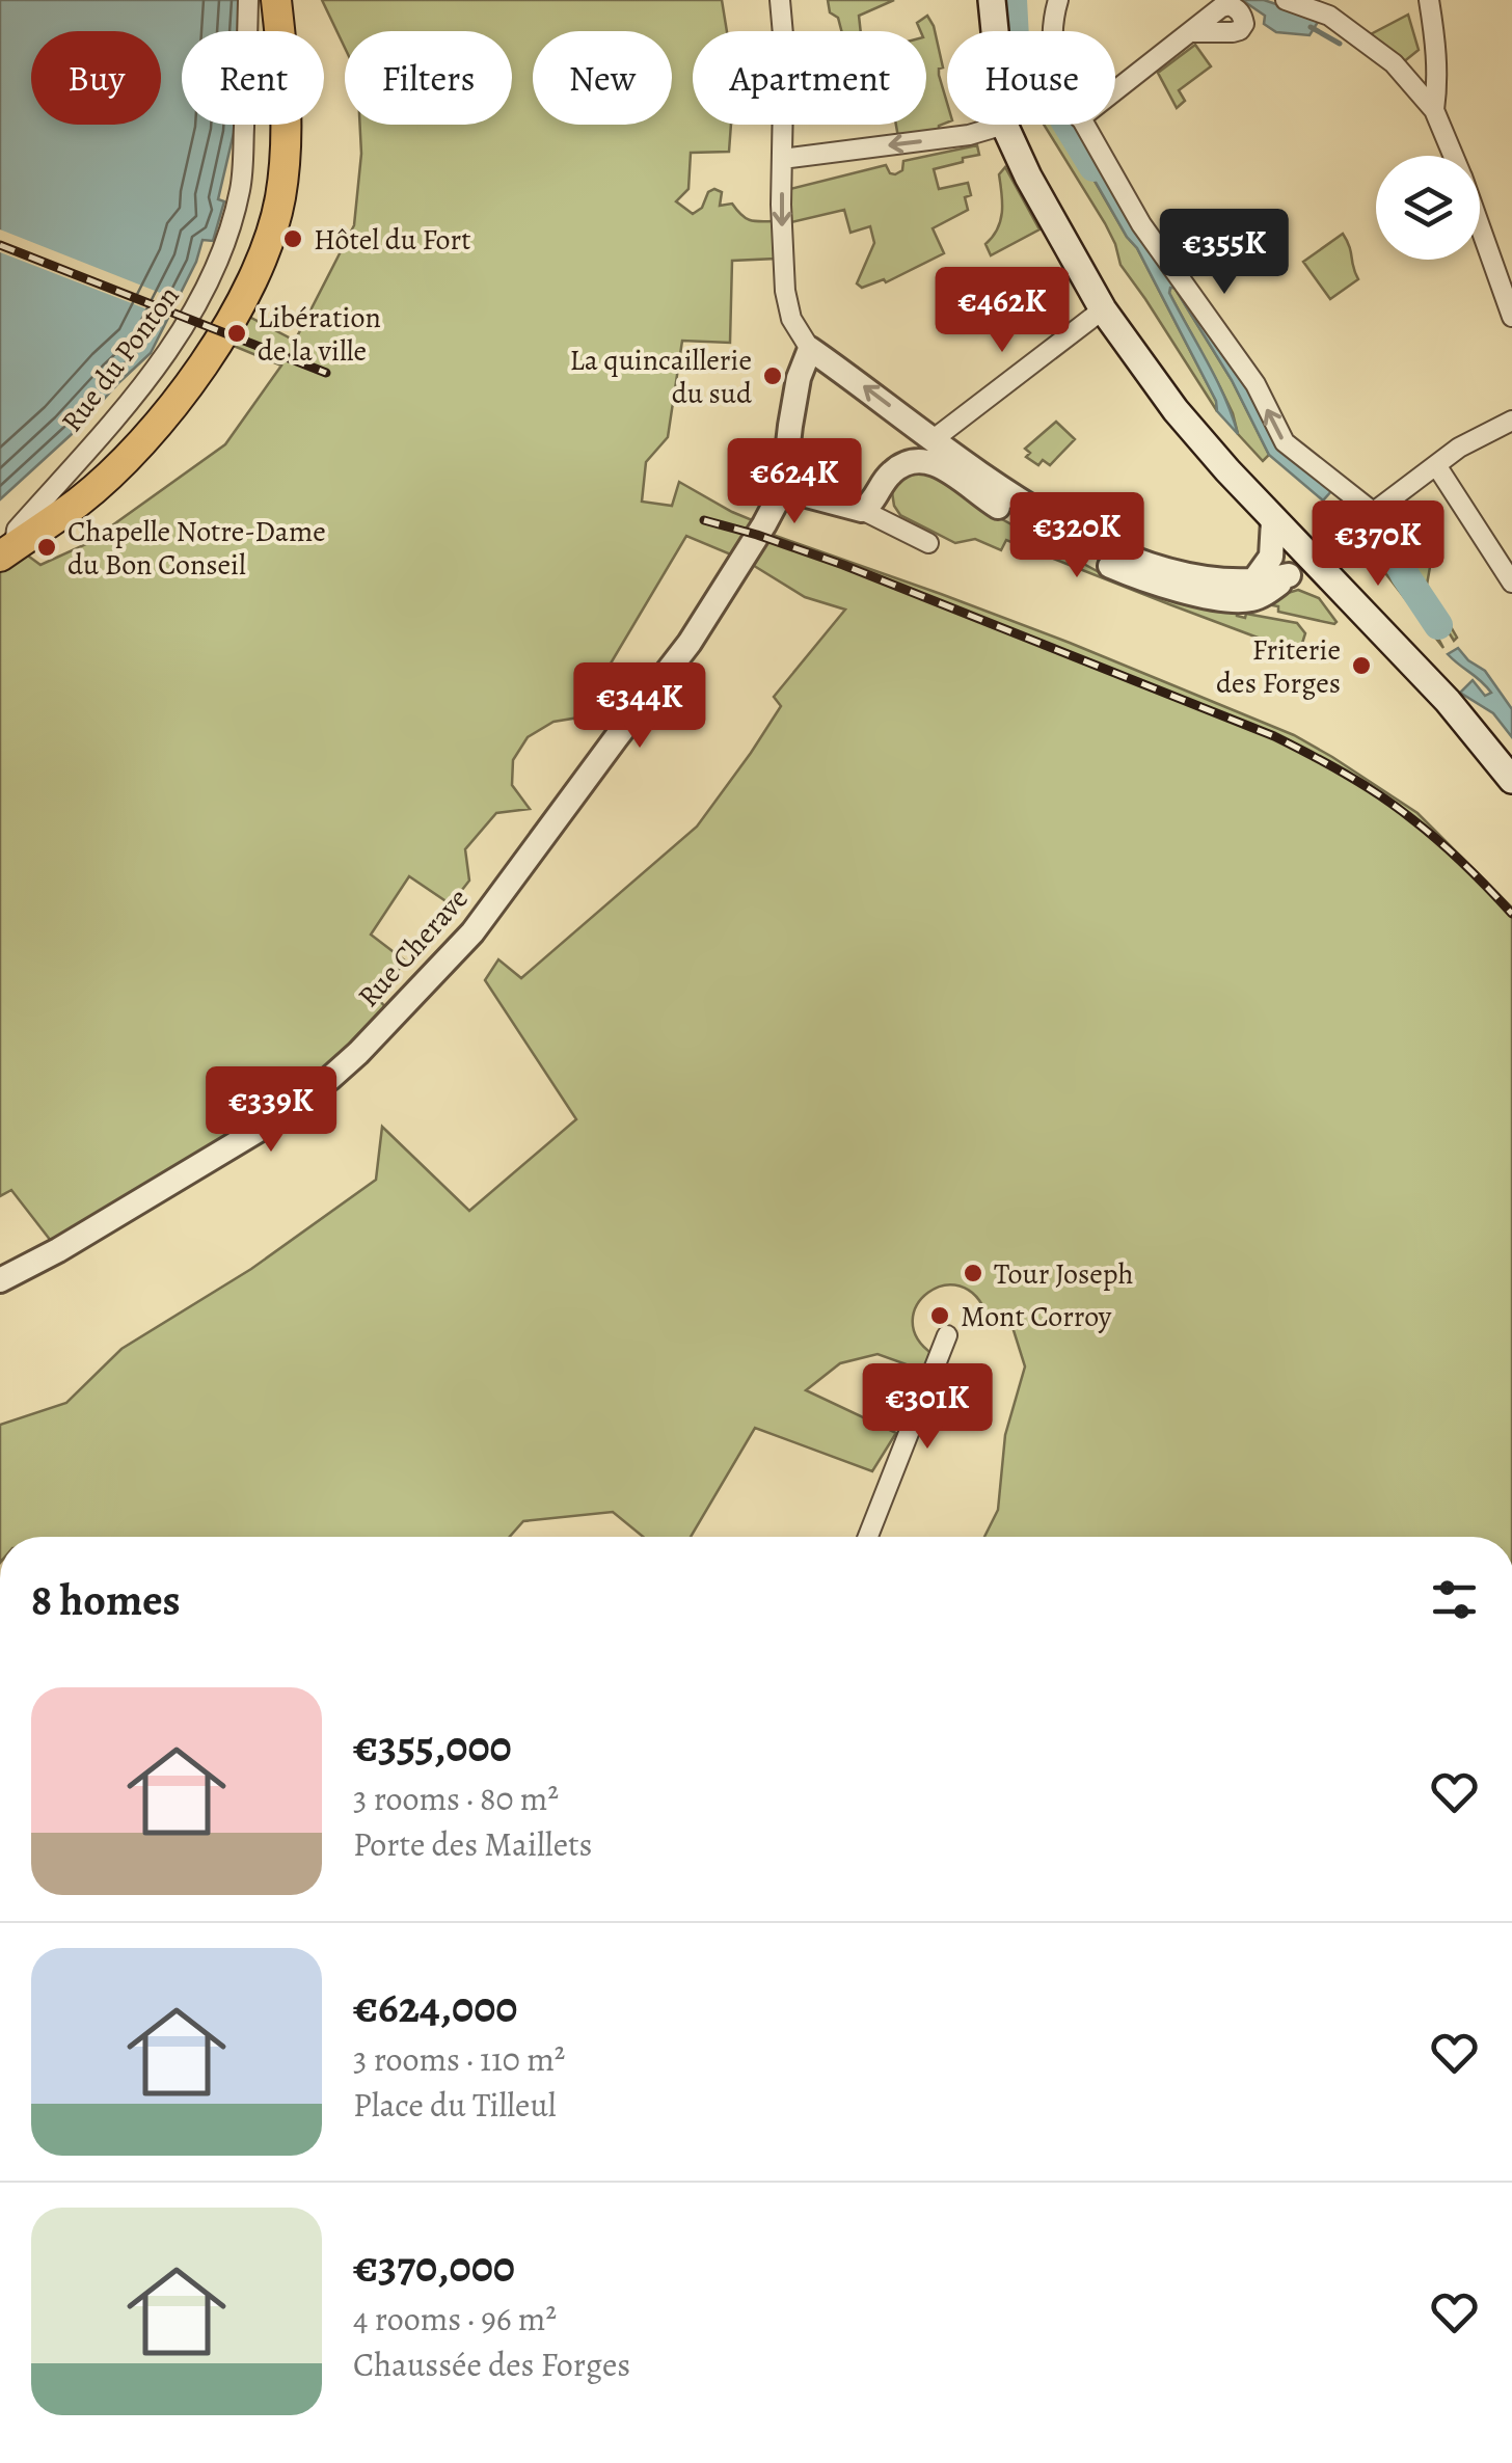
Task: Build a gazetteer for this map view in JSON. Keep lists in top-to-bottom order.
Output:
{
  "streets": {
    "street": ["Rue du Ponton", "Rue Cherave"]
  },
  "places": [
    "Hôtel du Fort",
    "Libération de la ville",
    "La quincaillerie du sud",
    "Chapelle Notre-Dame du Bon Conseil",
    "Friterie des Forges",
    "Tour Joseph",
    "Mont Corroy"
  ],
  "page": {
    "chip": [
      "Buy",
      "Rent",
      "Filters",
      "New",
      "Apartment",
      "House"
    ],
    "price": [
      "€355K",
      "€462K",
      "€624K",
      "€320K",
      "€370K",
      "€344K",
      "€339K",
      "€301K"
    ],
    "heading": "8 homes",
    "list": [
      {
        "name": "€355,000",
        "note": "3 rooms · 80 m² · Porte des Maillets"
      },
      {
        "name": "€624,000",
        "note": "3 rooms · 110 m² · Place du Tilleul"
      },
      {
        "name": "€370,000",
        "note": "4 rooms · 96 m² · Chaussée des Forges"
      }
    ]
  }
}
